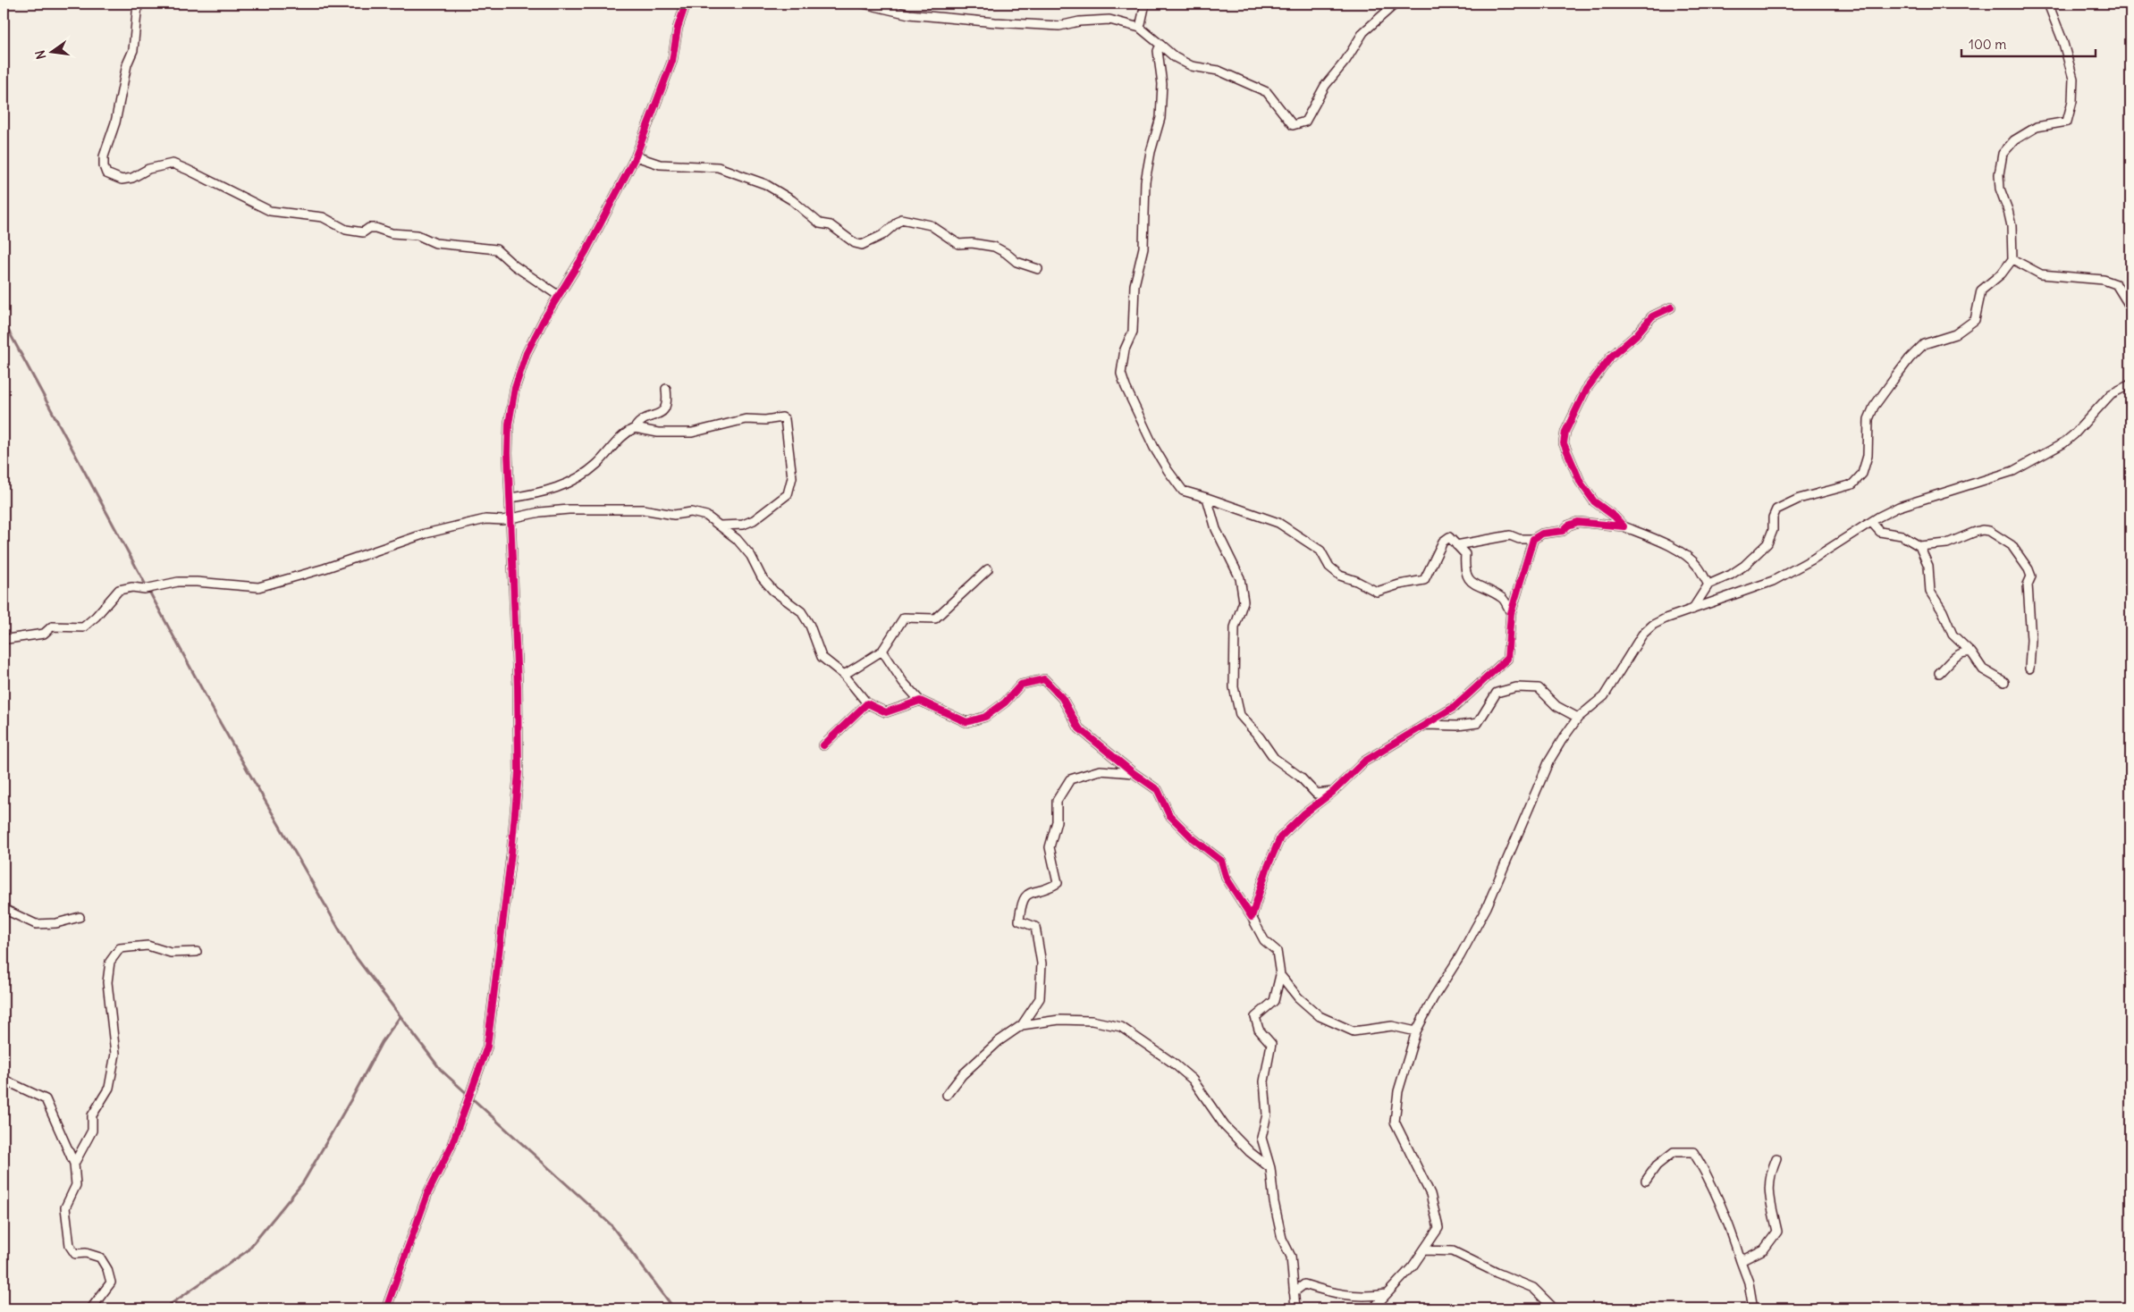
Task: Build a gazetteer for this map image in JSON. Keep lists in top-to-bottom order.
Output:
{
  "scale_bar": "100 m",
  "north": "left"
}
